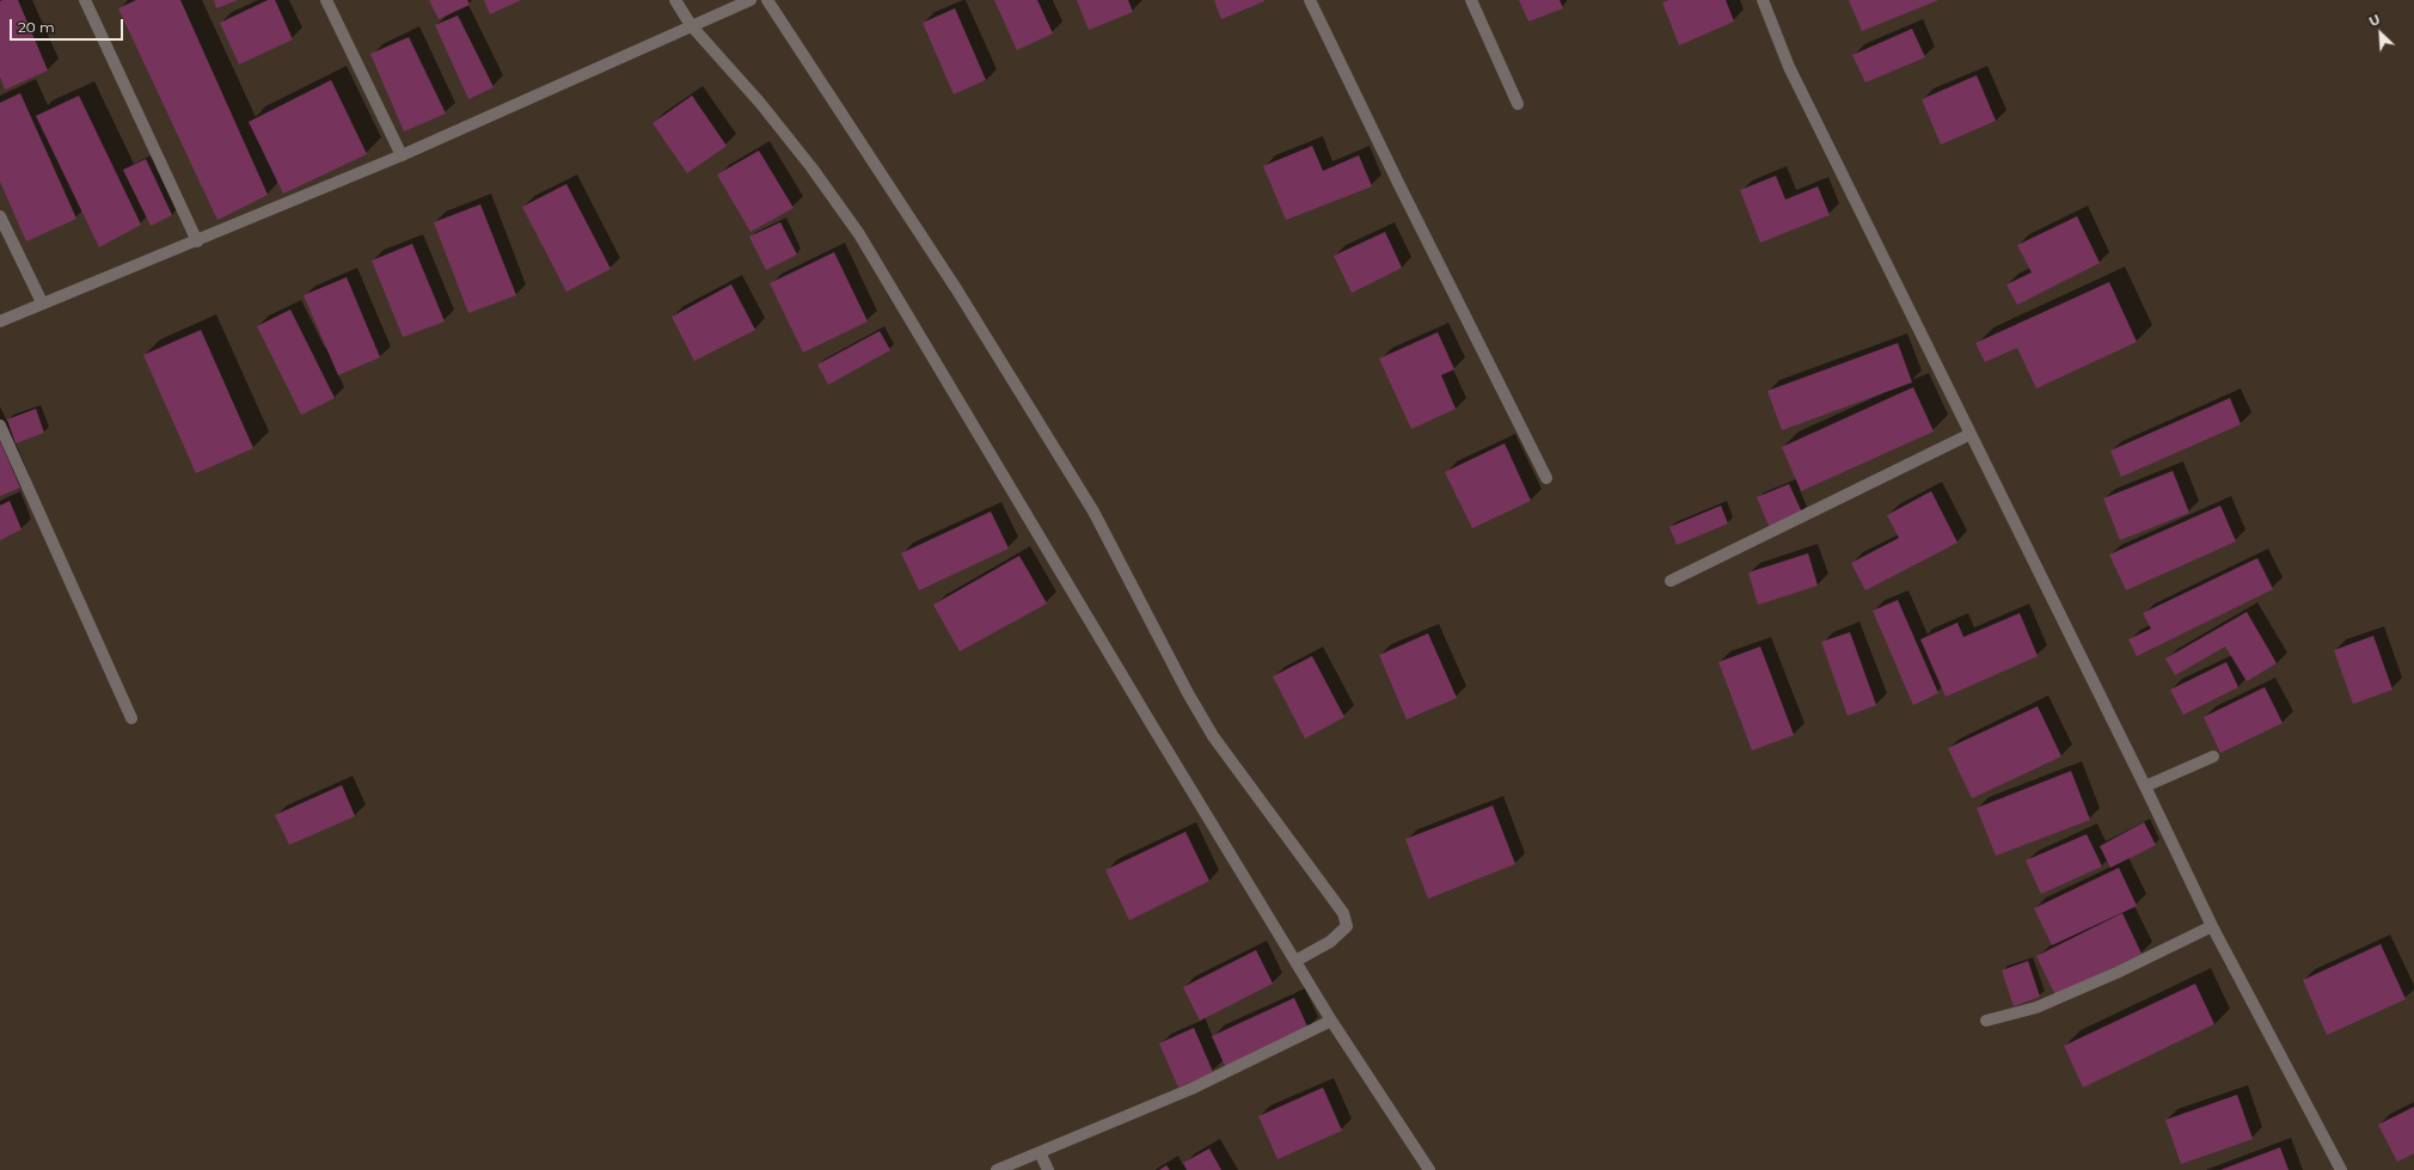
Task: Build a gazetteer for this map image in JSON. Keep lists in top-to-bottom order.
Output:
{
  "scale_bar": "20 m",
  "north": "top left"
}
